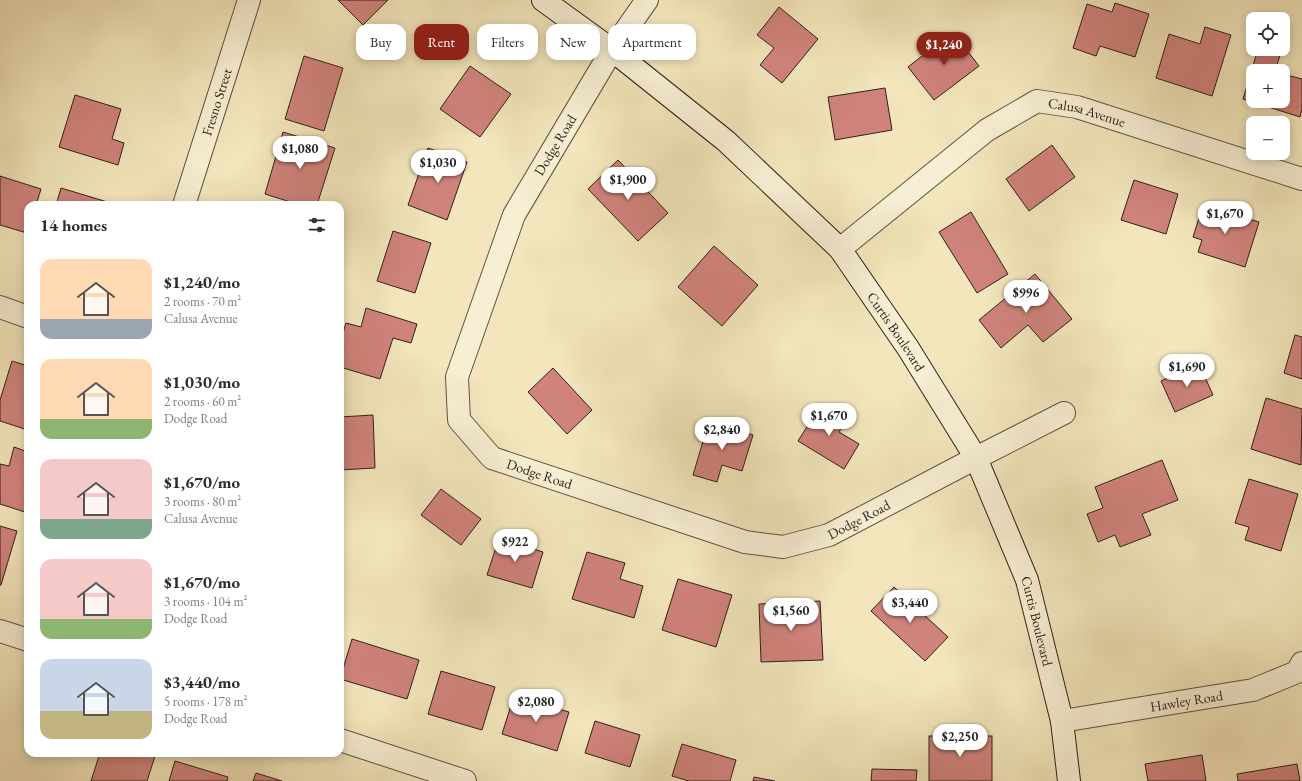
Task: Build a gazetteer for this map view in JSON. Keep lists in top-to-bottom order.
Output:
{
  "streets": {
    "street": [
      "Fresno Street",
      "Calusa Avenue",
      "Dodge Road",
      "Curtis Boulevard",
      "Hawley Road"
    ]
  },
  "crossings": [
    ["Calusa Avenue", "Curtis Boulevard"],
    ["Dodge Road", "Curtis Boulevard"],
    ["Curtis Boulevard", "Hawley Road"]
  ],
  "page": {
    "map_buttons": ["+", "−"],
    "chip": [
      "Buy",
      "Rent",
      "Filters",
      "New",
      "Apartment"
    ],
    "price": [
      "$1,240",
      "$1,080",
      "$1,030",
      "$1,900",
      "$1,670",
      "$996",
      "$1,690",
      "$1,670",
      "$2,840",
      "$922",
      "$3,440",
      "$1,560",
      "$2,080",
      "$2,250"
    ],
    "heading": "14 homes",
    "list": [
      {
        "name": "$1,240/mo",
        "note": "2 rooms · 70 m² · Calusa Avenue"
      },
      {
        "name": "$1,030/mo",
        "note": "2 rooms · 60 m² · Dodge Road"
      },
      {
        "name": "$1,670/mo",
        "note": "3 rooms · 80 m² · Calusa Avenue"
      },
      {
        "name": "$1,670/mo",
        "note": "3 rooms · 104 m² · Dodge Road"
      },
      {
        "name": "$3,440/mo",
        "note": "5 rooms · 178 m² · Dodge Road"
      }
    ]
  }
}
